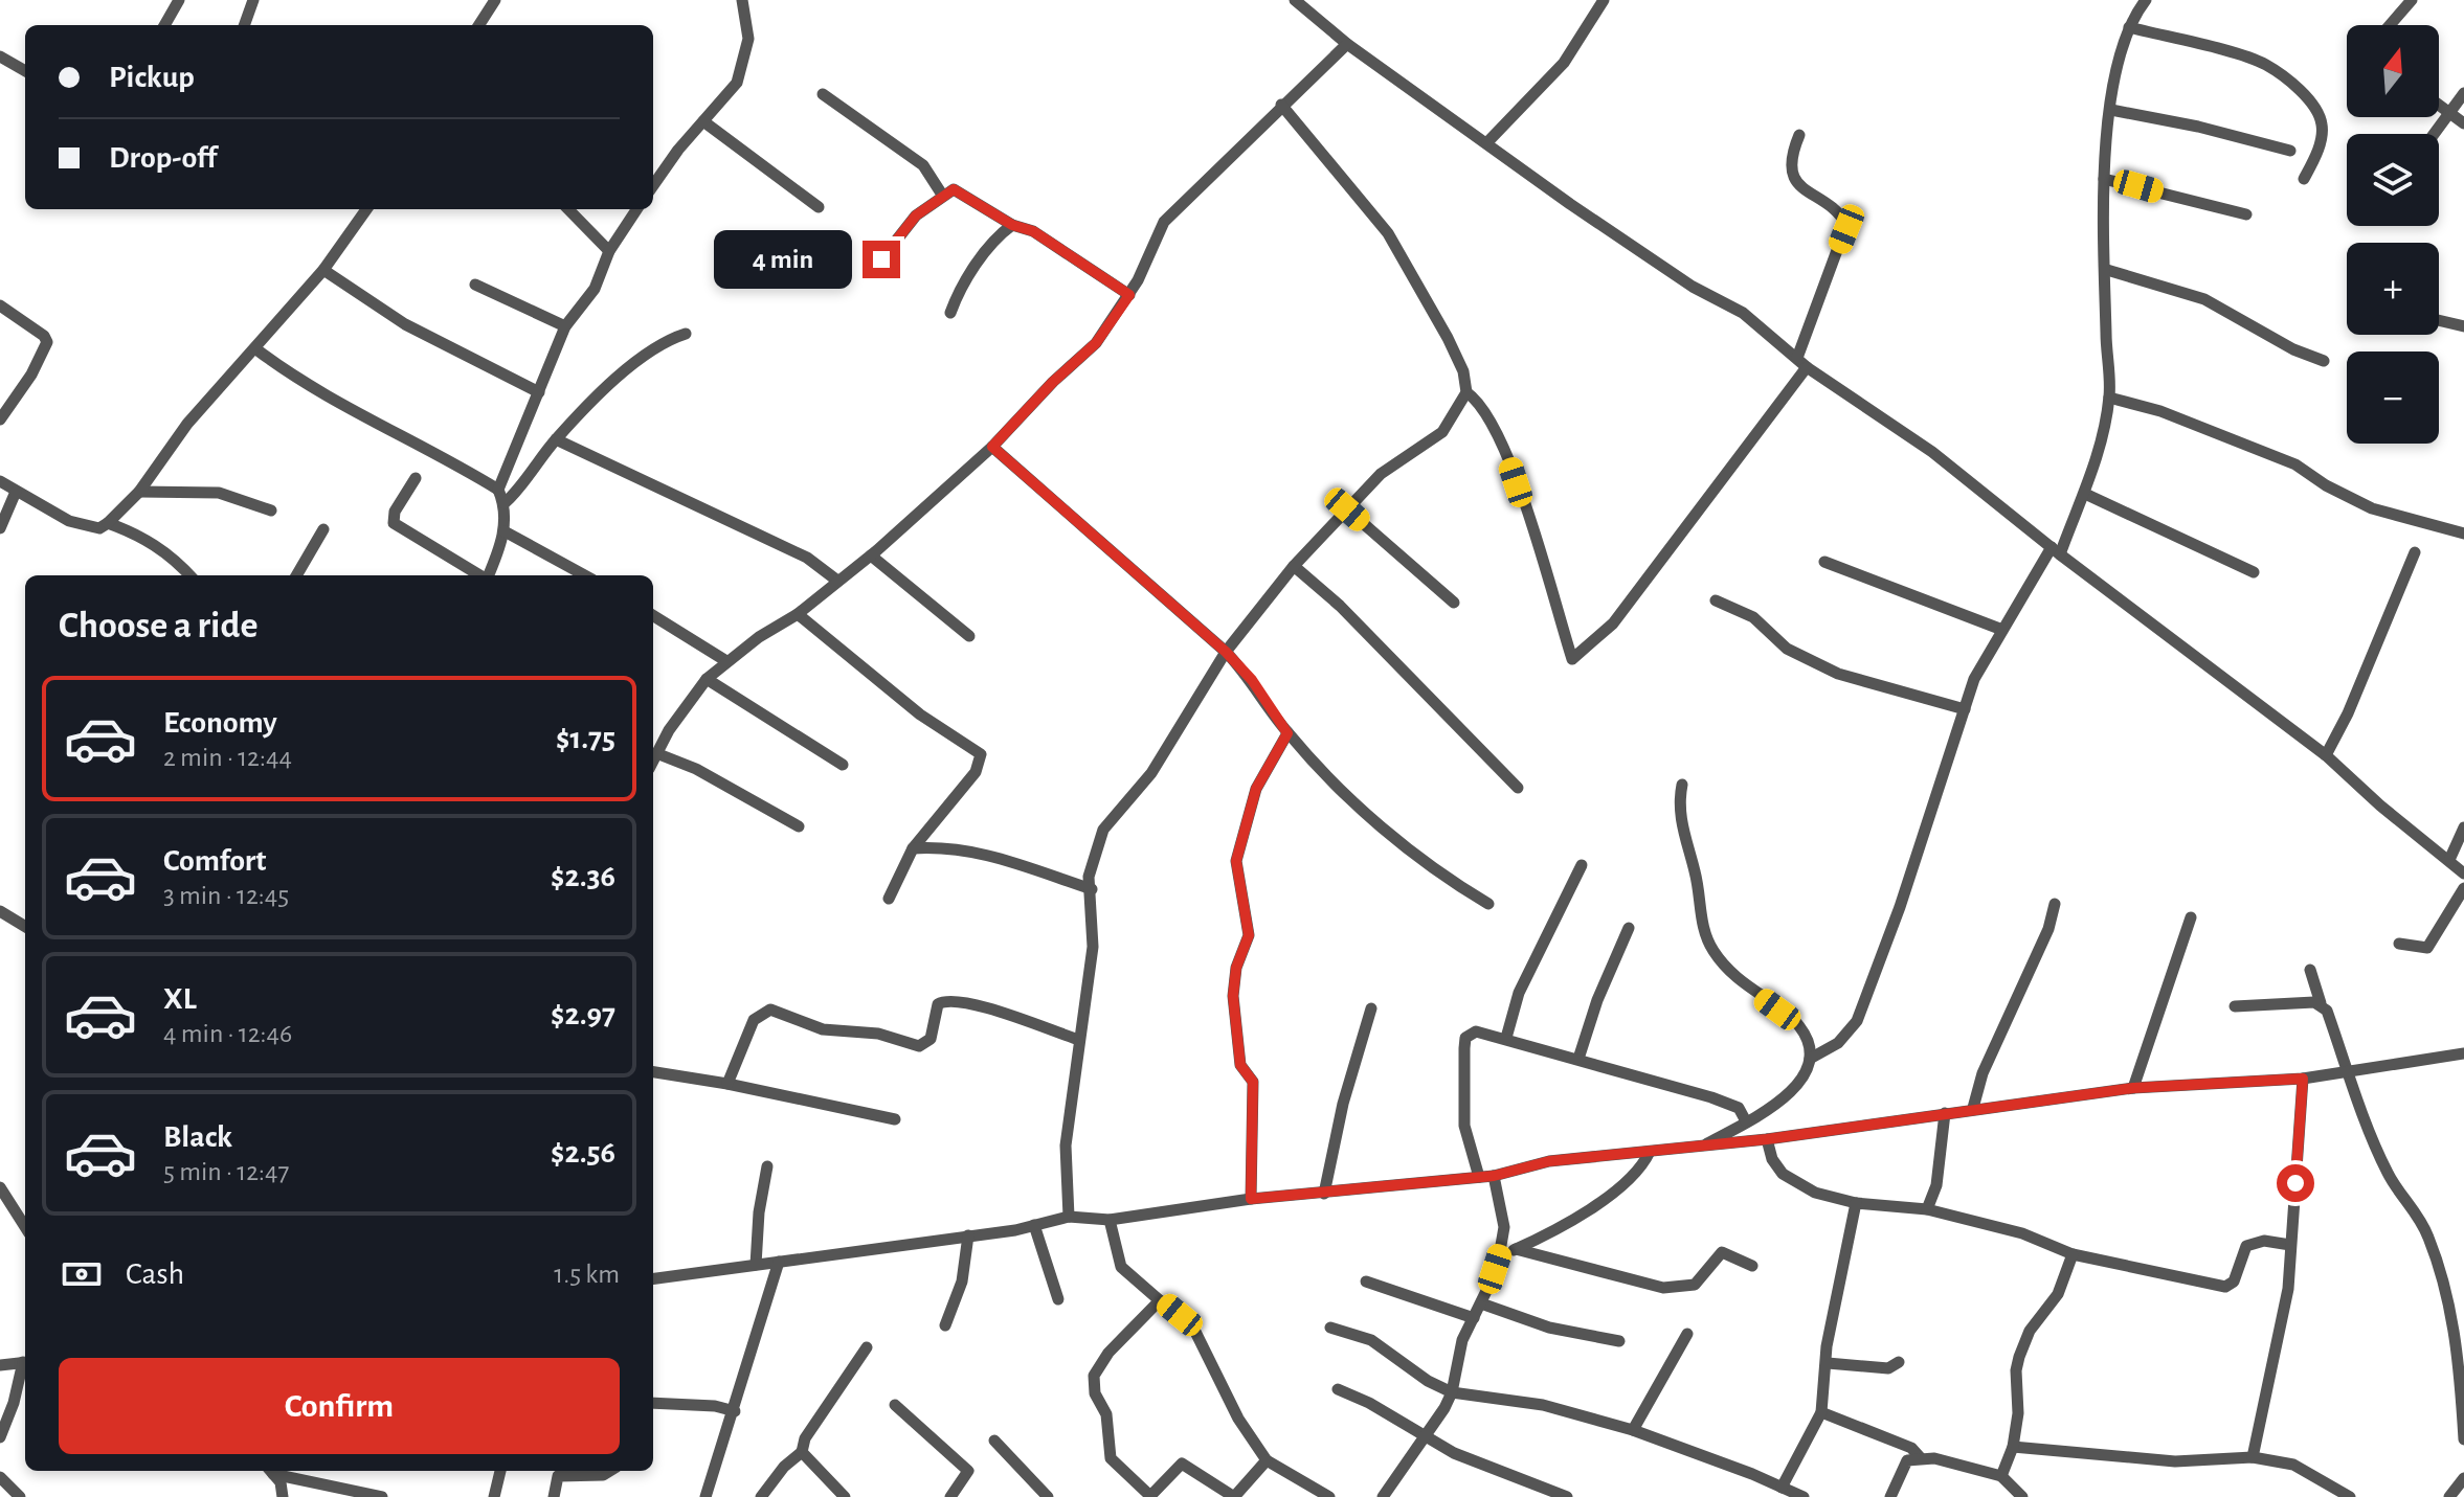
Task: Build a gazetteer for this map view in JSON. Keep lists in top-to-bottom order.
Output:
{
  "north": "top",
  "page": {
    "map_buttons": ["+", "−"],
    "banner": ["Pickup", "Drop-off"],
    "bubble": "4 min",
    "heading": "Choose a ride",
    "list": [
      {
        "name": "Economy",
        "note": "2 min · 12:44",
        "value": "$1.75"
      },
      {
        "name": "Comfort",
        "note": "3 min · 12:45",
        "value": "$2.36"
      },
      {
        "name": "XL",
        "note": "4 min · 12:46",
        "value": "$2.97"
      },
      {
        "name": "Black",
        "note": "5 min · 12:47",
        "value": "$2.56"
      }
    ],
    "pay": ["Cash", "1.5 km"],
    "buttons": "Confirm"
  }
}
